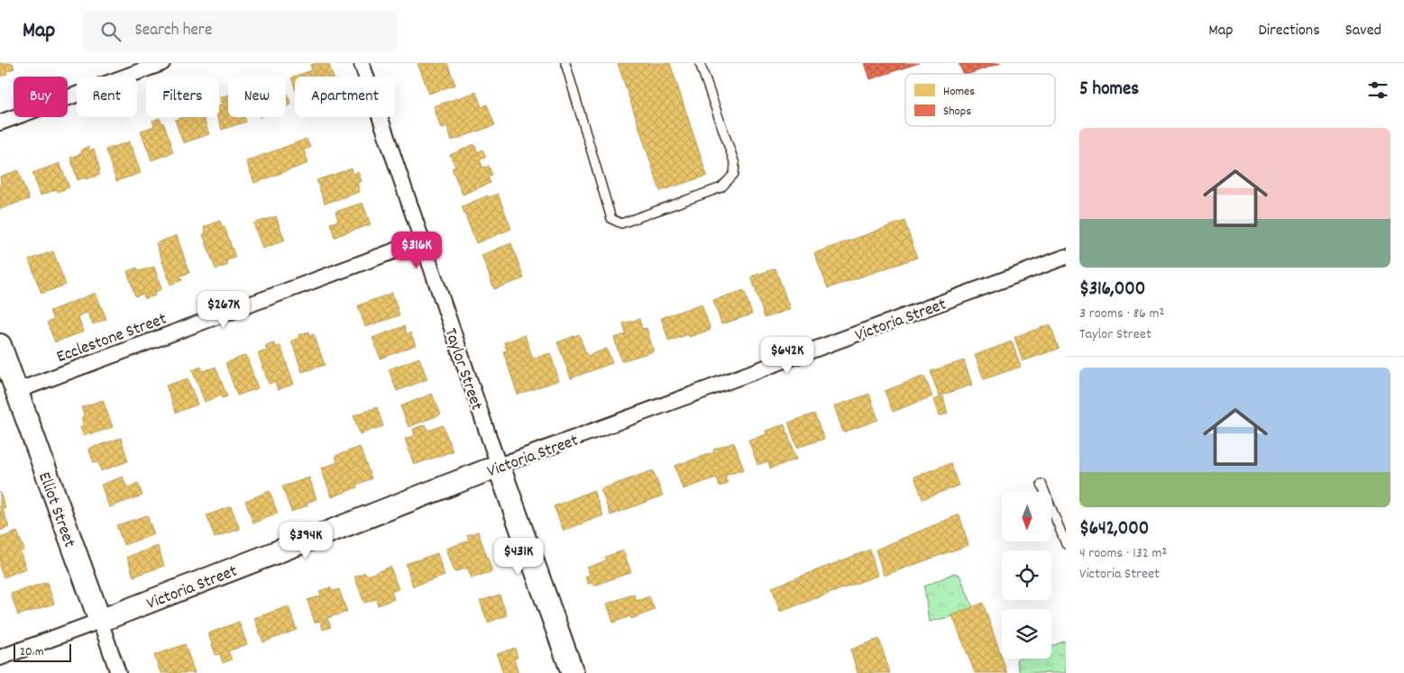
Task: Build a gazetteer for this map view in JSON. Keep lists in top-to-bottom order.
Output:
{
  "streets": {
    "street": [
      "Victoria Street",
      "Ecclestone Street",
      "Taylor Street",
      "Elliot Street"
    ]
  },
  "crossings": [
    ["Victoria Street", "Taylor Street"],
    ["Victoria Street", "Elliot Street"],
    ["Ecclestone Street", "Taylor Street"],
    ["Ecclestone Street", "Elliot Street"]
  ],
  "legend": ["Homes", "Shops"],
  "scale_bar": "20 m",
  "north": "bottom",
  "page": {
    "header": "Map",
    "search": "Search here",
    "nav": ["Map", "Directions", "Saved"],
    "heading": "5 homes",
    "chip": [
      "Buy",
      "Rent",
      "Filters",
      "New",
      "Apartment"
    ],
    "list": [
      {
        "name": "$316,000",
        "note": "3 rooms · 86 m² · Taylor Street"
      },
      {
        "name": "$642,000",
        "note": "4 rooms · 132 m² · Victoria Street"
      }
    ],
    "price": [
      "$316K",
      "$267K",
      "$642K",
      "$394K",
      "$431K"
    ],
    "scale": "20 m"
  }
}
